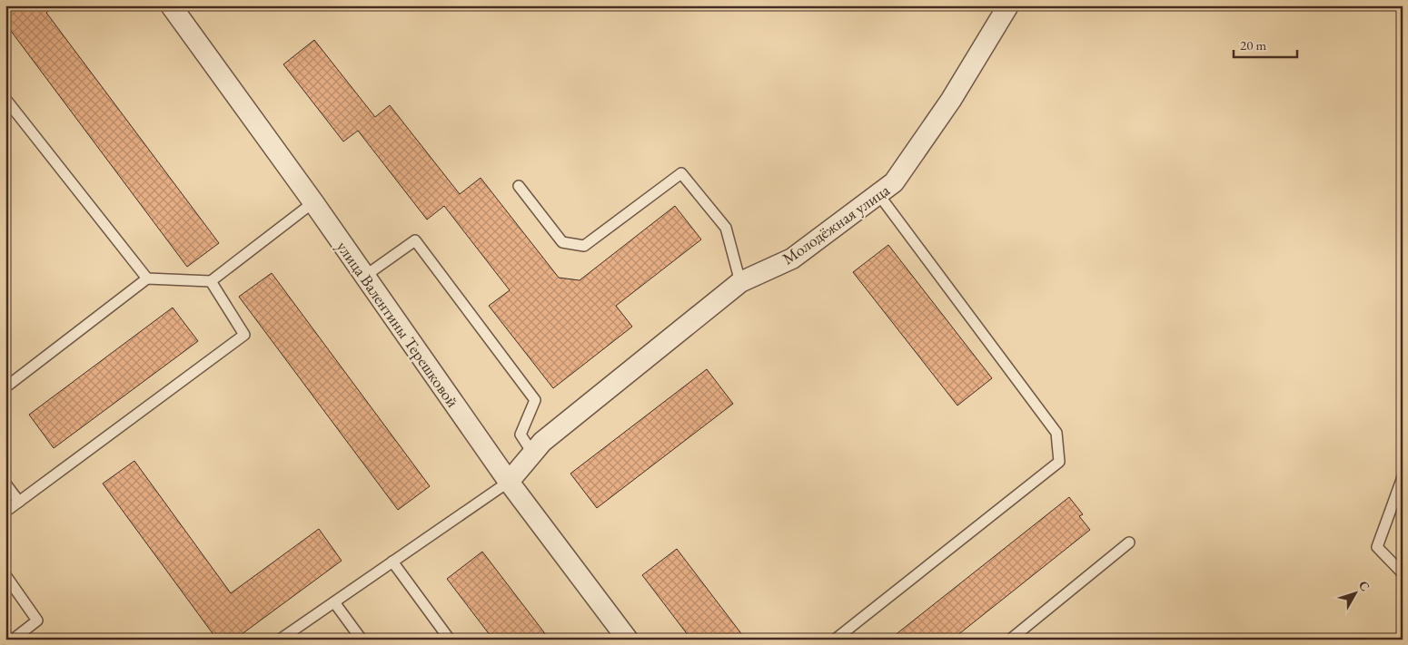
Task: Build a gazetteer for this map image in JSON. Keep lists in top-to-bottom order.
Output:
{
  "streets": {
    "street": ["Молодёжная улица", "улица Валентины Терешковой"]
  },
  "crossings": [
    ["Молодёжная улица", "улица Валентины Терешковой"]
  ],
  "scale_bar": "20 m",
  "north": "top right"
}
